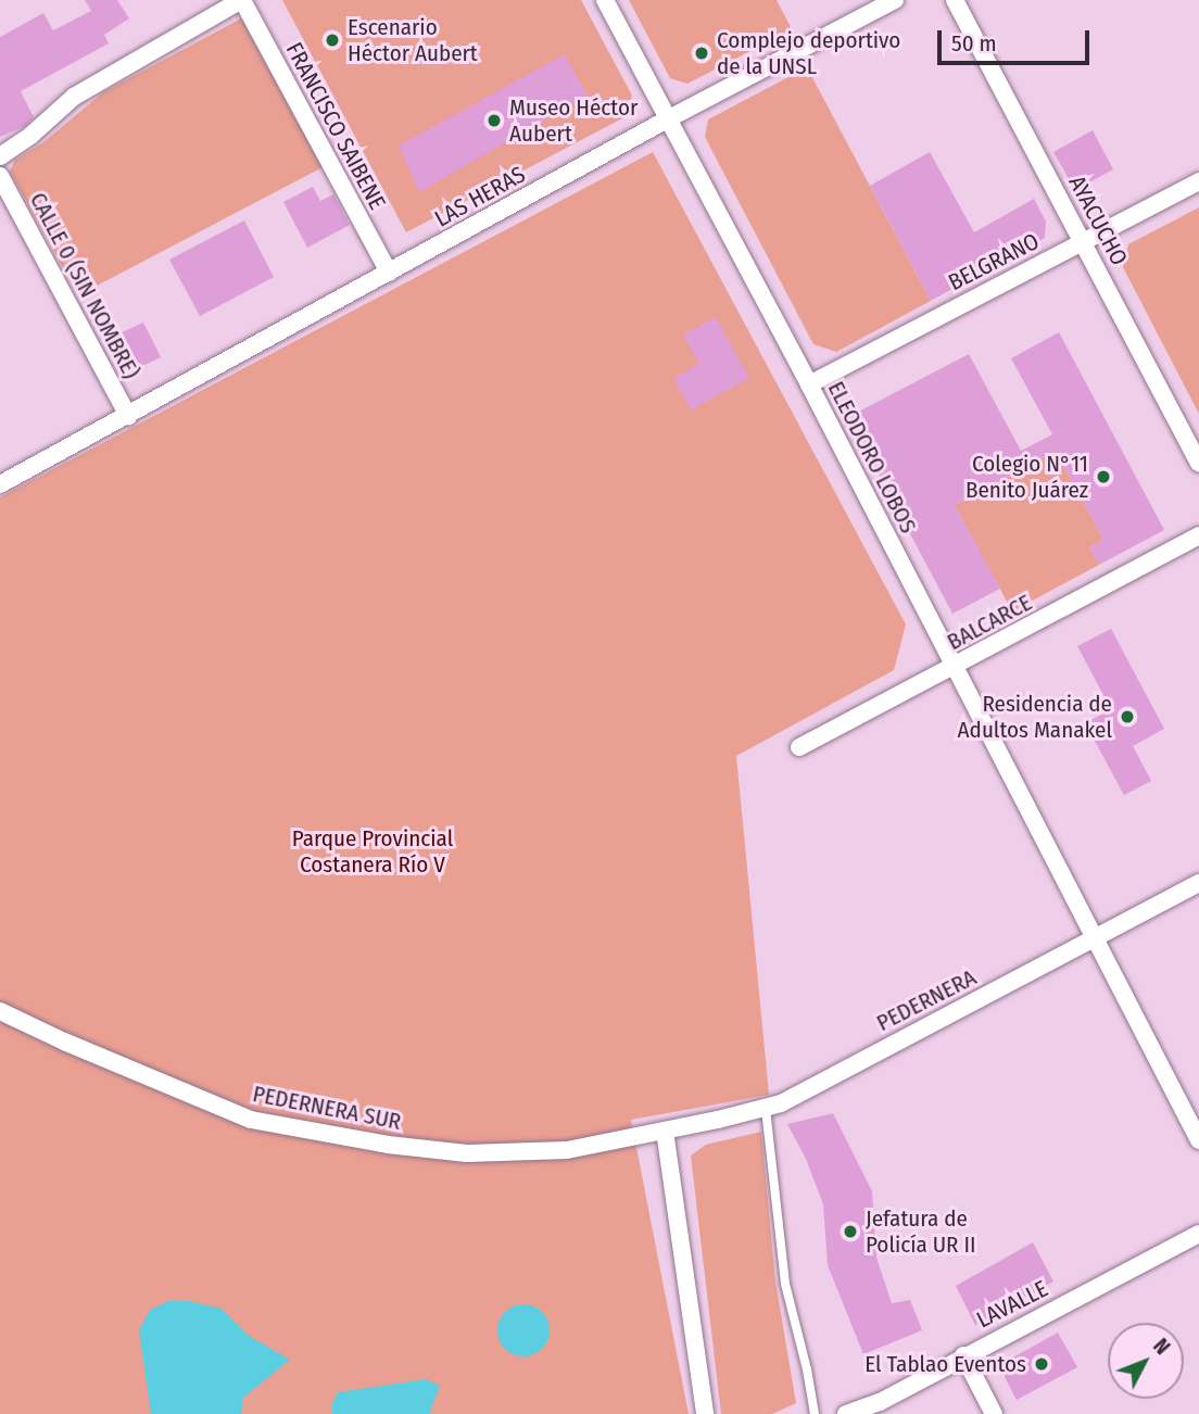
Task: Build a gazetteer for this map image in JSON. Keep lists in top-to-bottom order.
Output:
{
  "streets": {
    "street": [
      "FRANCISCO SAIBENE",
      "LAS HERAS",
      "AYACUCHO",
      "BELGRANO",
      "CALLE 0 (SIN NOMBRE)",
      "ELEODORO LOBOS",
      "BALCARCE",
      "PEDERNERA",
      "PEDERNERA SUR",
      "LAVALLE"
    ]
  },
  "crossings": [
    ["FRANCISCO SAIBENE", "LAS HERAS"],
    ["LAS HERAS", "CALLE 0 (SIN NOMBRE)"],
    ["LAS HERAS", "ELEODORO LOBOS"],
    ["AYACUCHO", "BELGRANO"],
    ["BELGRANO", "ELEODORO LOBOS"],
    ["ELEODORO LOBOS", "BALCARCE"],
    ["ELEODORO LOBOS", "PEDERNERA"],
    ["PEDERNERA", "PEDERNERA SUR"]
  ],
  "parks": ["Parque Provincial Costanera Río V"],
  "places": [
    "Escenario Héctor Aubert",
    "Complejo deportivo de la UNSL",
    "Museo Héctor Aubert",
    "Colegio N°11 Benito Juárez",
    "Residencia de Adultos Manakel",
    "Jefatura de Policía UR II",
    "El Tablao Eventos"
  ],
  "scale_bar": "50 m",
  "north": "top right"
}
